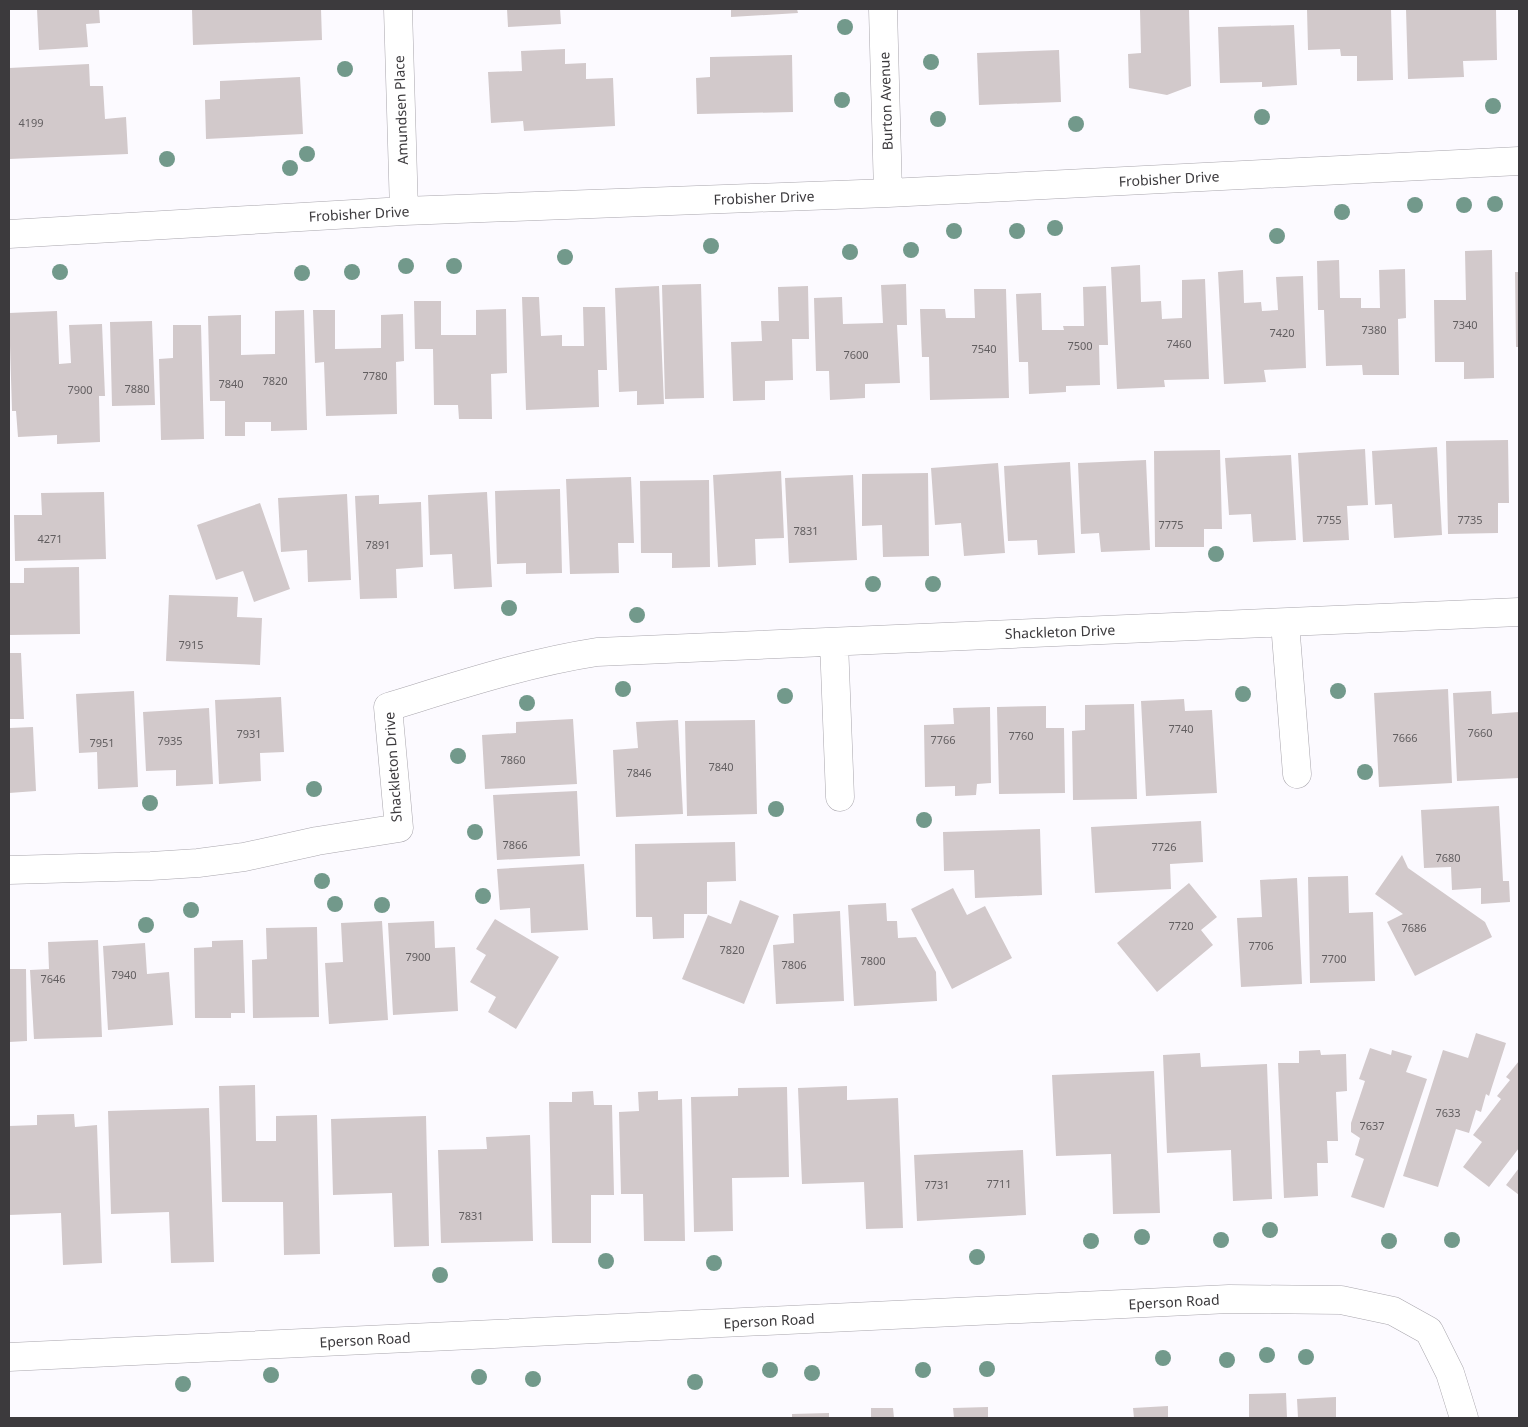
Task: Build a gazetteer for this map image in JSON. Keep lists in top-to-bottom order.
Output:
{
  "streets": {
    "street": [
      "Burton Avenue",
      "Amundsen Place",
      "Frobisher Drive",
      "Shackleton Drive",
      "Eperson Road"
    ]
  },
  "crossings": [
    ["Burton Avenue", "Frobisher Drive"],
    ["Amundsen Place", "Frobisher Drive"]
  ],
  "house_numbers": [
    "4199",
    "7340",
    "7380",
    "7420",
    "7460",
    "7500",
    "7540",
    "7600",
    "7780",
    "7820",
    "7840",
    "7880",
    "7900",
    "7755",
    "7735",
    "7775",
    "7831",
    "4271",
    "7891",
    "7915",
    "7740",
    "7660",
    "7931",
    "7760",
    "7666",
    "7766",
    "7935",
    "7951",
    "7860",
    "7840",
    "7846",
    "7866",
    "7726",
    "7680",
    "7720",
    "7686",
    "7706",
    "7820",
    "7900",
    "7700",
    "7800",
    "7806",
    "7940",
    "7646",
    "7633",
    "7637",
    "7711",
    "7731",
    "7831"
  ]
}
